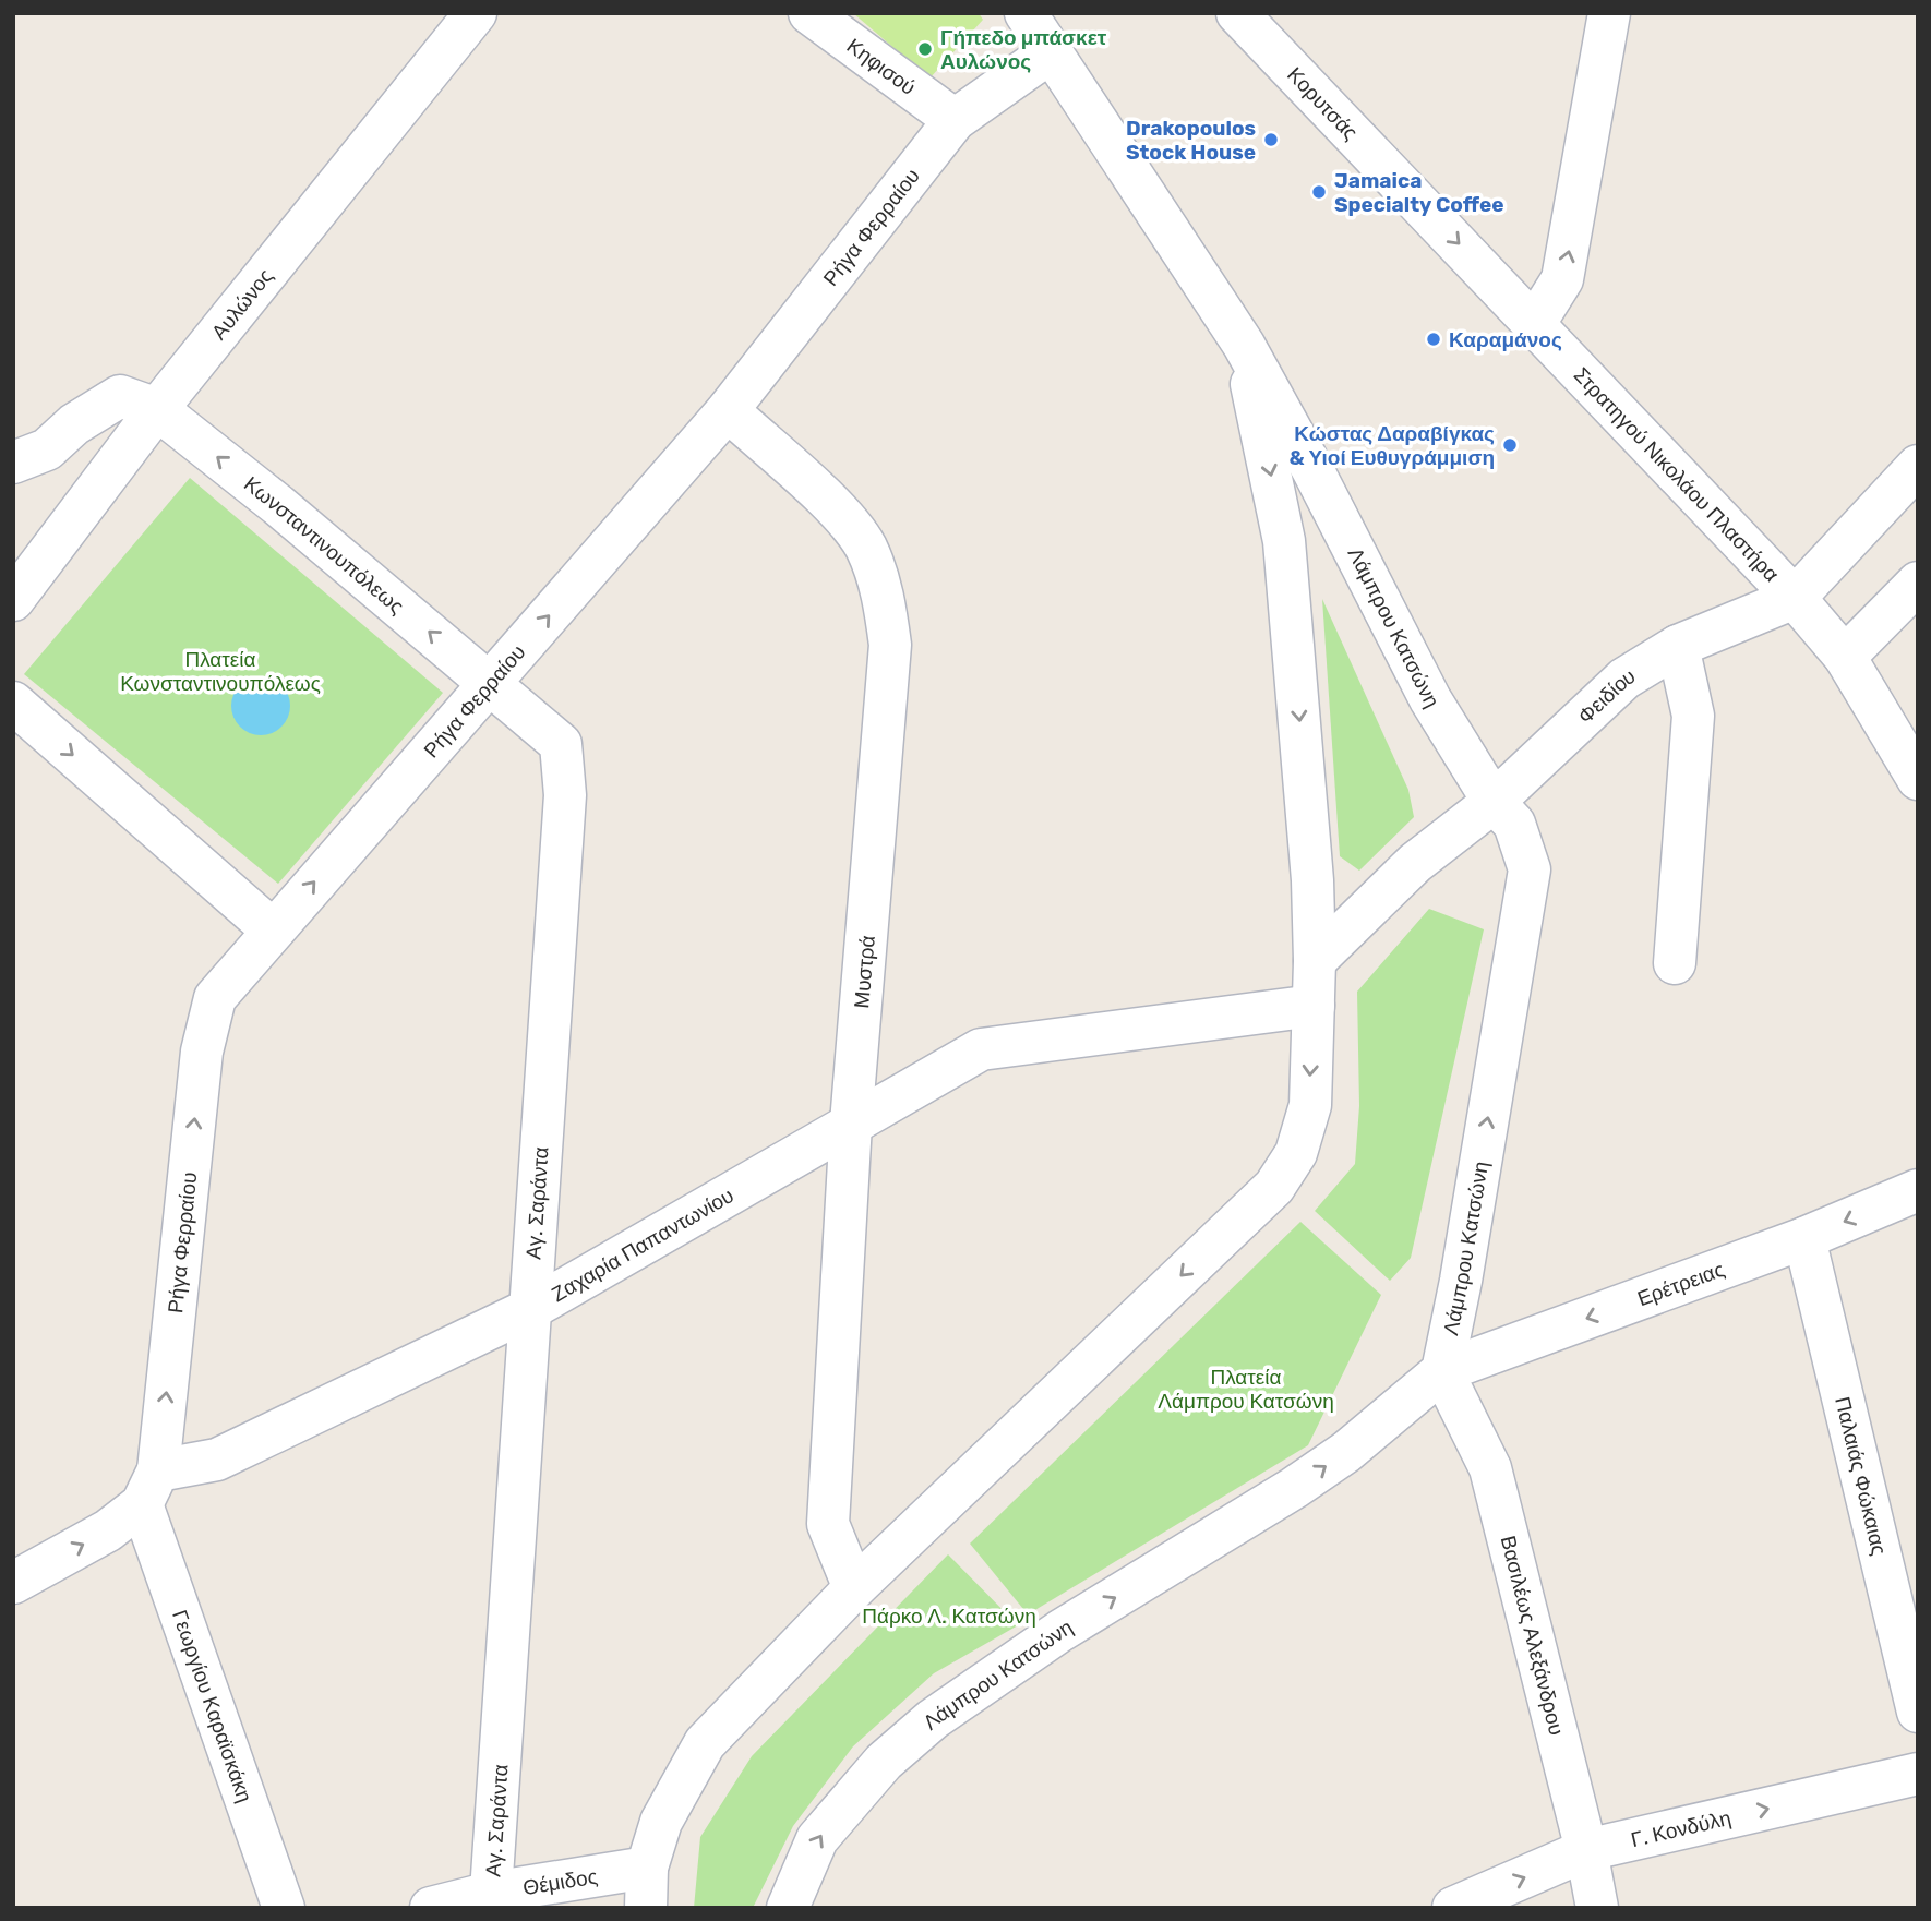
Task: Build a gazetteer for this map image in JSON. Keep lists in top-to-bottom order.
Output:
{
  "streets": {
    "street": [
      "Κηφισού",
      "Κορυτσάς",
      "Ρήγα Φερραίου",
      "Αυλώνος",
      "Στρατηγού Νικολάου Πλαστήρα",
      "Κωνσταντινουπόλεως",
      "Λάμπρου Κατσώνη",
      "Φειδίου",
      "Μυστρά",
      "Αγ. Σαράντα",
      "Ζαχαρία Παπαντωνίου",
      "Ερέτρειας",
      "Παλαιάς Φώκαιας",
      "Βασιλέως Αλεξάνδρου",
      "Γεωργίου Καραϊσκάκη",
      "Γ. Κονδύλη",
      "Θέμιδος"
    ]
  },
  "crossings": [
    ["Κηφισού", "Ρήγα Φερραίου"],
    ["Κορυτσάς", "Στρατηγού Νικολάου Πλαστήρα"],
    ["Ρήγα Φερραίου", "Κωνσταντινουπόλεως"],
    ["Ρήγα Φερραίου", "Λάμπρου Κατσώνη"],
    ["Ρήγα Φερραίου", "Μυστρά"],
    ["Ρήγα Φερραίου", "Αγ. Σαράντα"],
    ["Ρήγα Φερραίου", "Ζαχαρία Παπαντωνίου"],
    ["Ρήγα Φερραίου", "Γεωργίου Καραϊσκάκη"],
    ["Αυλώνος", "Κωνσταντινουπόλεως"],
    ["Στρατηγού Νικολάου Πλαστήρα", "Φειδίου"],
    ["Κωνσταντινουπόλεως", "Αγ. Σαράντα"],
    ["Λάμπρου Κατσώνη", "Φειδίου"],
    ["Λάμπρου Κατσώνη", "Μυστρά"],
    ["Λάμπρου Κατσώνη", "Ζαχαρία Παπαντωνίου"],
    ["Λάμπρου Κατσώνη", "Ερέτρειας"],
    ["Λάμπρου Κατσώνη", "Βασιλέως Αλεξάνδρου"],
    ["Λάμπρου Κατσώνη", "Θέμιδος"],
    ["Μυστρά", "Ζαχαρία Παπαντωνίου"],
    ["Αγ. Σαράντα", "Ζαχαρία Παπαντωνίου"],
    ["Αγ. Σαράντα", "Θέμιδος"],
    ["Ζαχαρία Παπαντωνίου", "Γεωργίου Καραϊσκάκη"],
    ["Ερέτρειας", "Παλαιάς Φώκαιας"],
    ["Ερέτρειας", "Βασιλέως Αλεξάνδρου"],
    ["Βασιλέως Αλεξάνδρου", "Γ. Κονδύλη"]
  ],
  "one_way": [
    "Κορυτσάς",
    "Ρήγα Φερραίου",
    "Ερέτρειας",
    "Γ. Κονδύλη"
  ],
  "parks": ["Πλατεία Κωνσταντινουπόλεως", "Πλατεία Λάμπρου Κατσώνη", "Πάρκο Λ. Κατσώνη"],
  "places": [
    "Γήπεδο μπάσκετ Αυλώνος",
    "Drakopoulos Stock House",
    "Jamaica Specialty Coffee",
    "Καραμάνος",
    "Κώστας Δαραβίγκας & Υιοί Ευθυγράμμιση"
  ]
}
